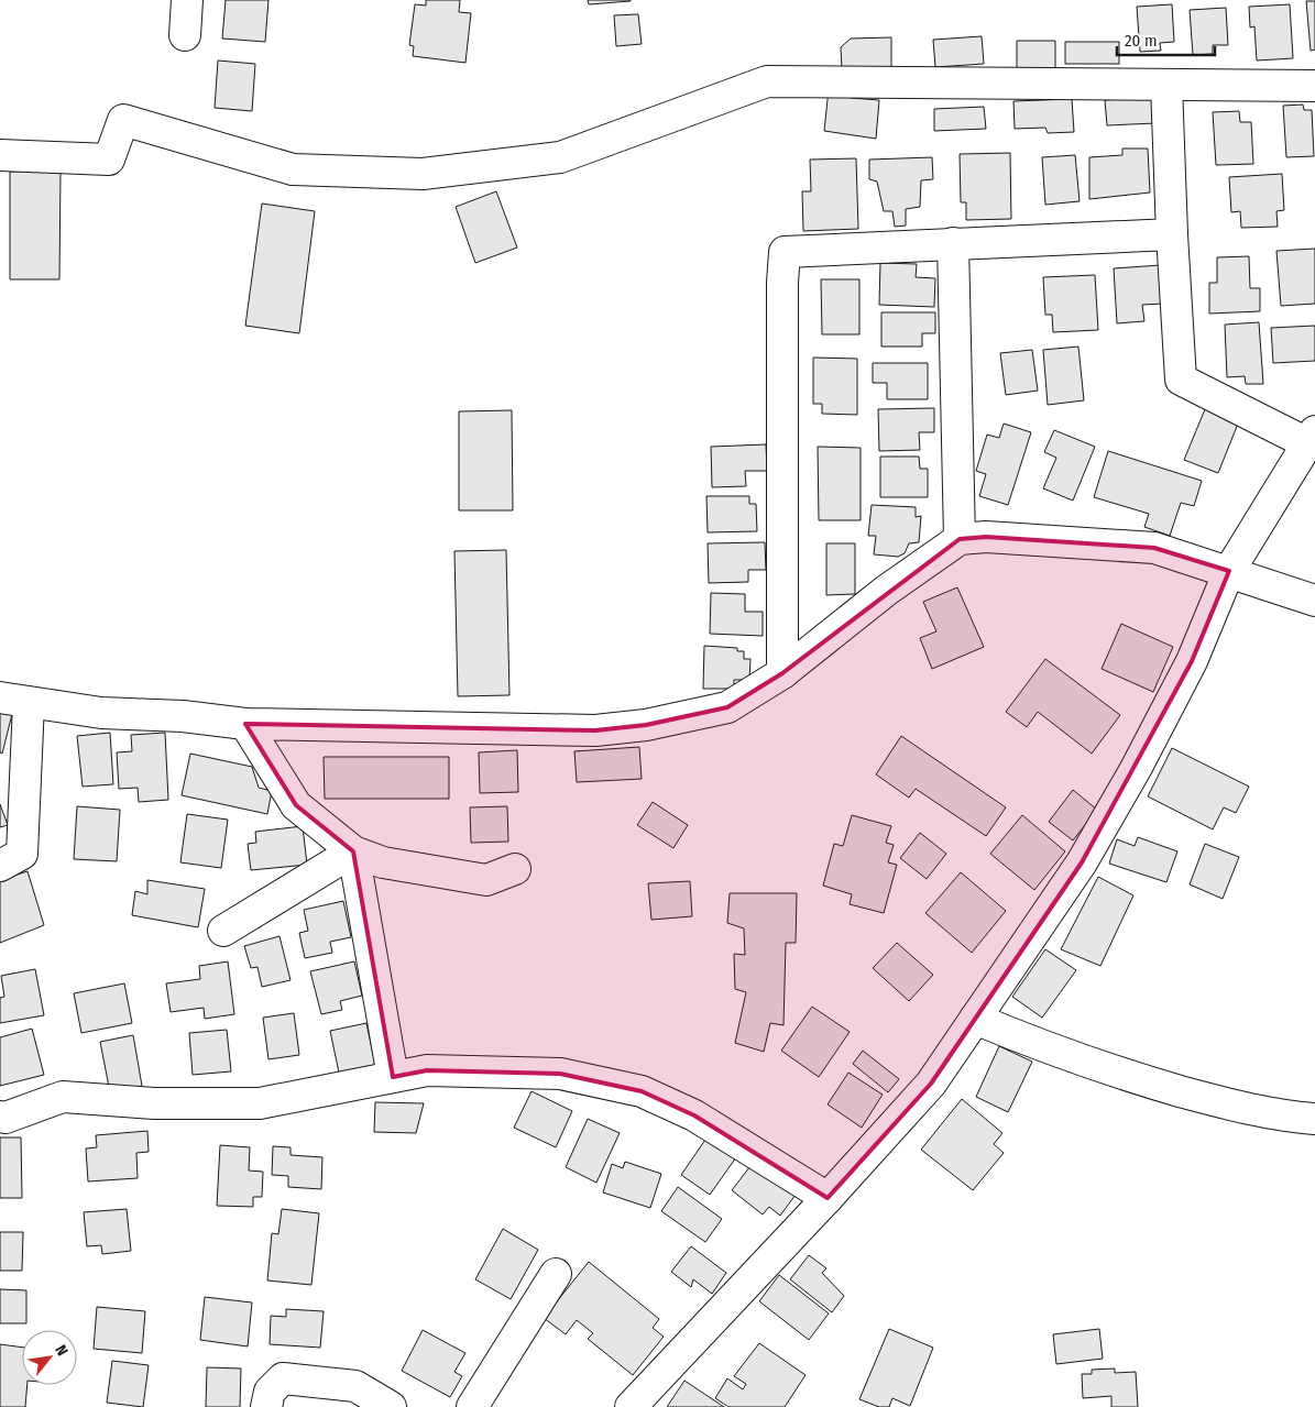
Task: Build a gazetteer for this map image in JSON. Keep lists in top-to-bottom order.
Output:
{
  "scale_bar": "20 m",
  "north": "top right"
}
